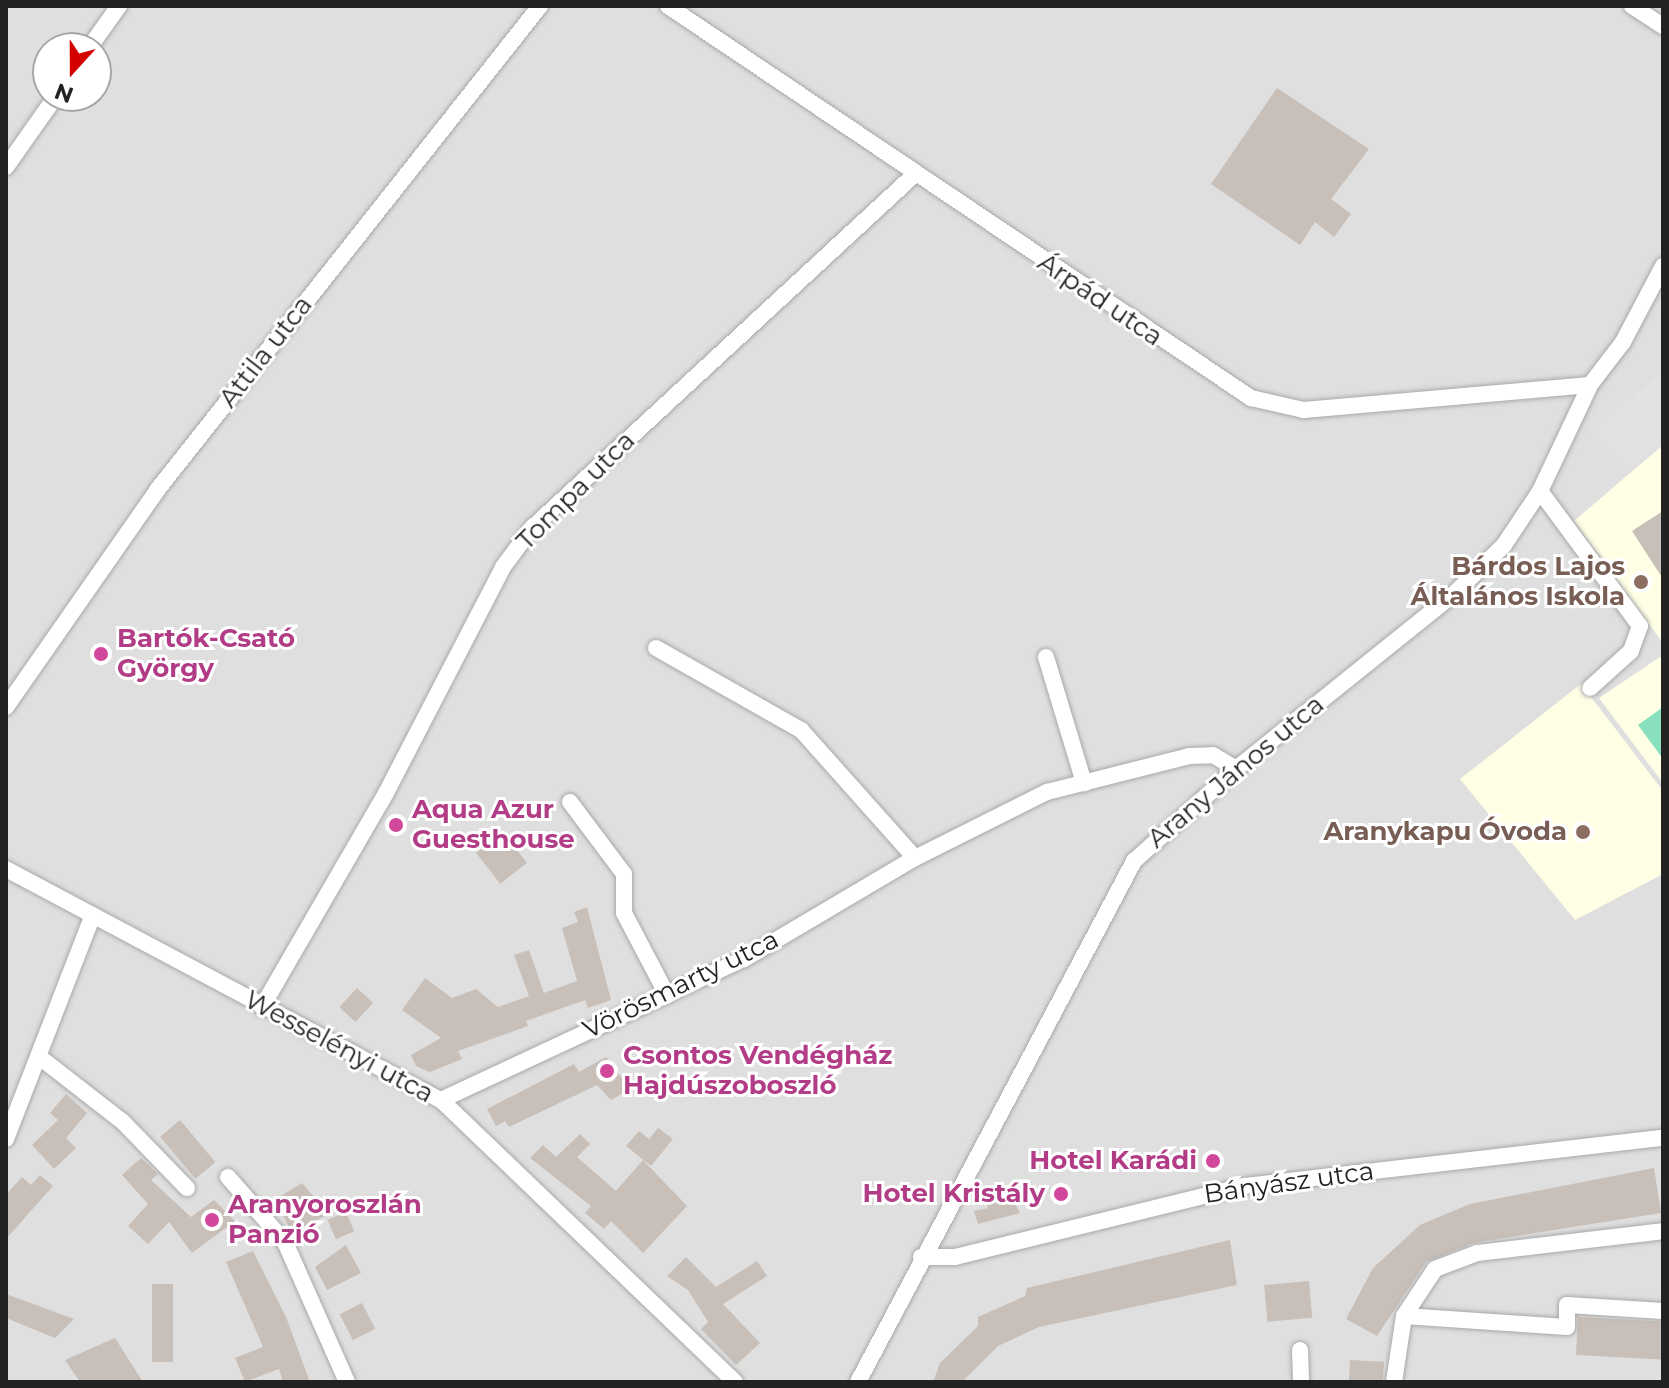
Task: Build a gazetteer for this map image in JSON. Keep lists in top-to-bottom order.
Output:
{
  "streets": {
    "street": [
      "Árpád utca",
      "Attila utca",
      "Tompa utca",
      "Arany János utca",
      "Vörösmarty utca",
      "Wesselényi utca",
      "Bányász utca"
    ]
  },
  "crossings": [
    ["Árpád utca", "Tompa utca"],
    ["Árpád utca", "Arany János utca"],
    ["Tompa utca", "Wesselényi utca"],
    ["Arany János utca", "Vörösmarty utca"],
    ["Arany János utca", "Bányász utca"],
    ["Vörösmarty utca", "Wesselényi utca"]
  ],
  "places": [
    "Bárdos Lajos Általános Iskola",
    "Bartók-Csató György",
    "Aqua Azur Guesthouse",
    "Aranykapu Óvoda",
    "Csontos Vendégház Hajdúszoboszló",
    "Hotel Karádi",
    "Hotel Kristály",
    "Aranyoroszlán Panzió"
  ],
  "north": "bottom"
}
